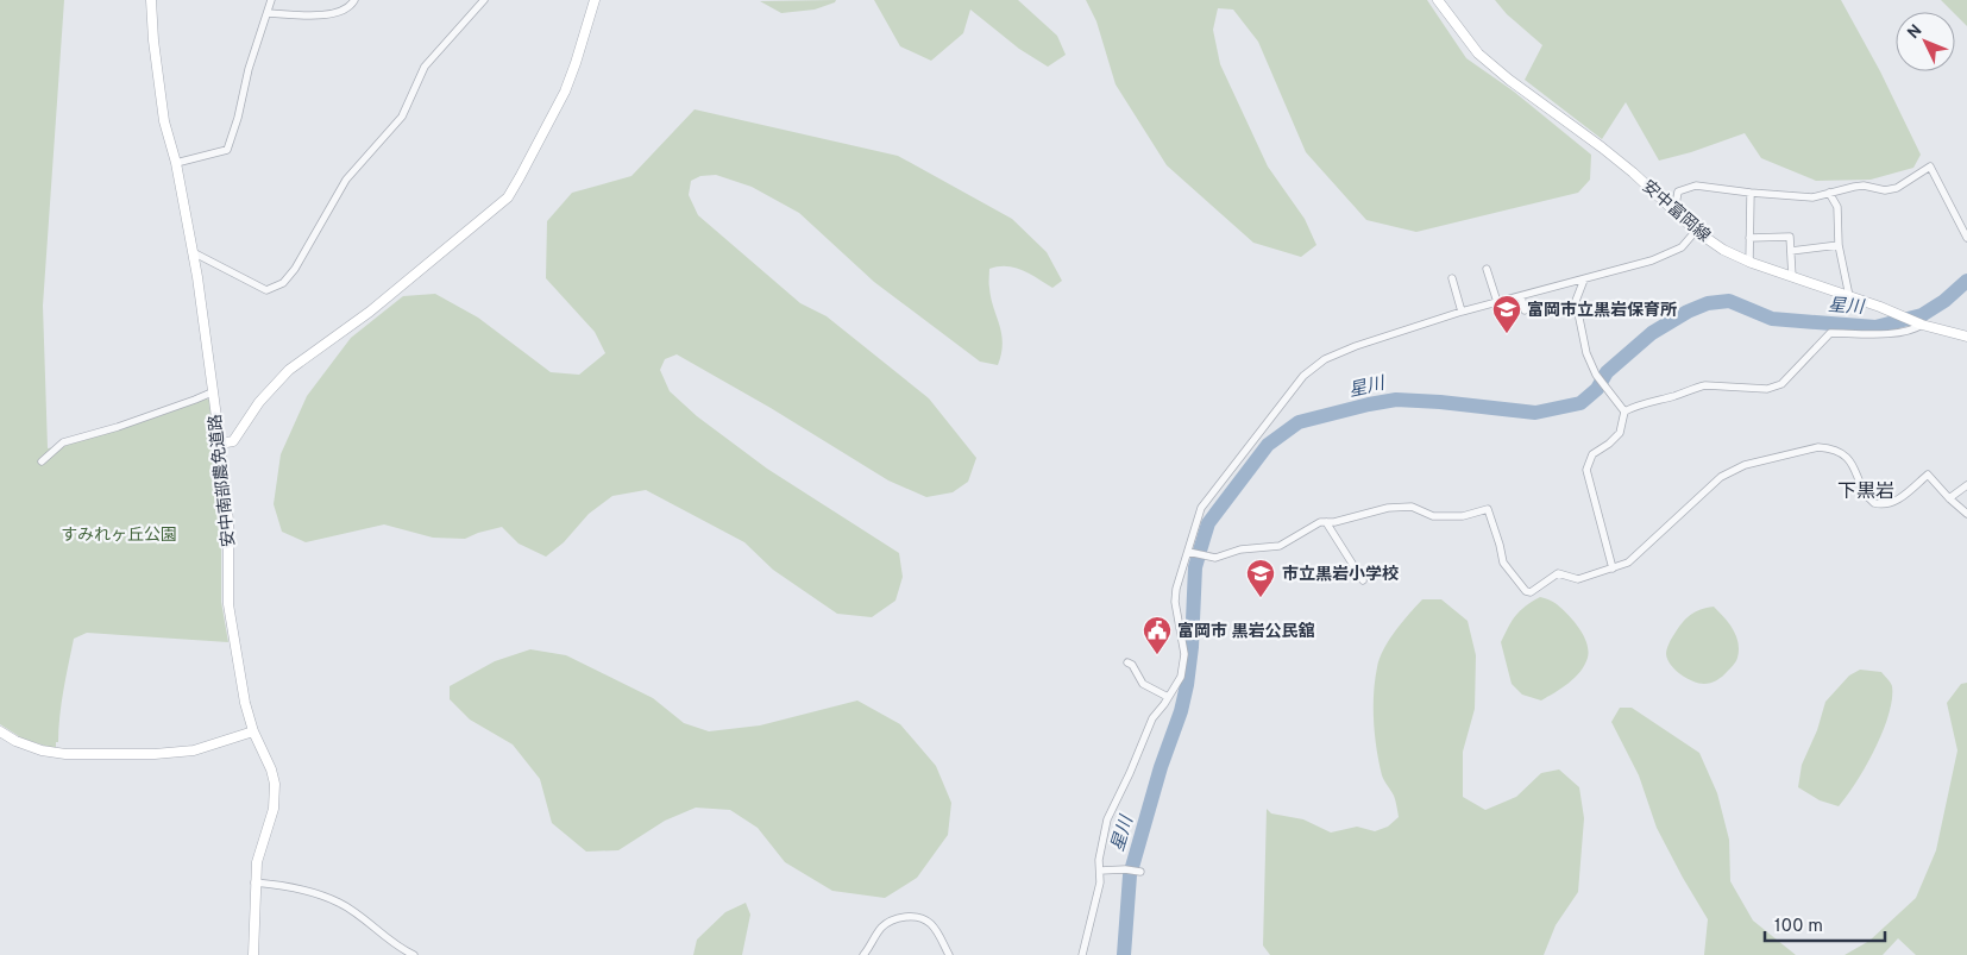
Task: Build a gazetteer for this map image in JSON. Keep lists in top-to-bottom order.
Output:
{
  "streets": {
    "street": ["安中富岡線", "安中南部農免道路"]
  },
  "districts": ["下黒岩"],
  "water": ["星川"],
  "parks": ["すみれヶ丘公園"],
  "places": {
    "school or university": ["富岡市立黒岩保育所", "市立黒岩小学校"],
    "public building": ["富岡市 黒岩公民舘"]
  },
  "scale_bar": "100 m",
  "north": "top left"
}
